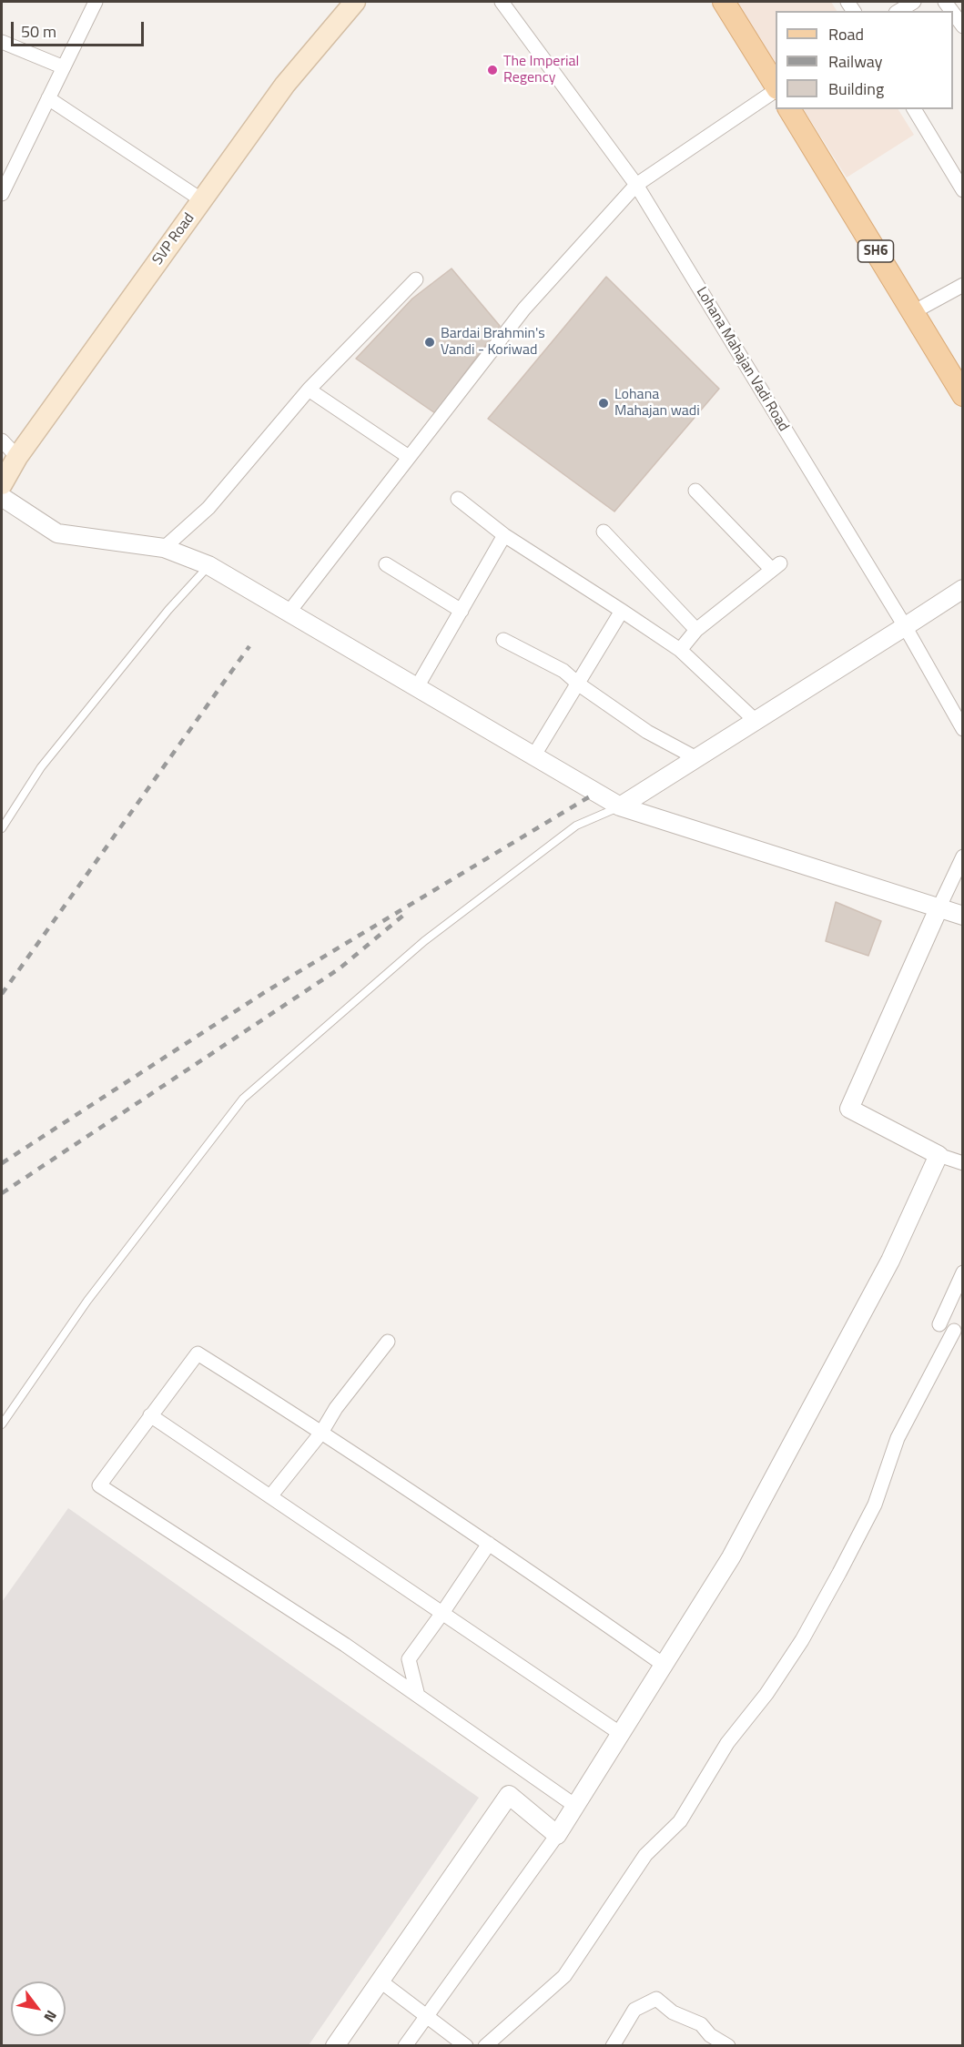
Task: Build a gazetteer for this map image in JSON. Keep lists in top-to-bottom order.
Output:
{
  "streets": {
    "main road": ["SVP Road", "SH6"],
    "street": ["Lohana Mahajan Vadi Road"]
  },
  "places": ["The Imperial Regency", "Bardai Brahmin's Vandi - Koriwad", "Lohana Mahajan wadi"],
  "legend": ["Road", "Railway", "Building"],
  "scale_bar": "50 m",
  "north": "bottom right"
}
